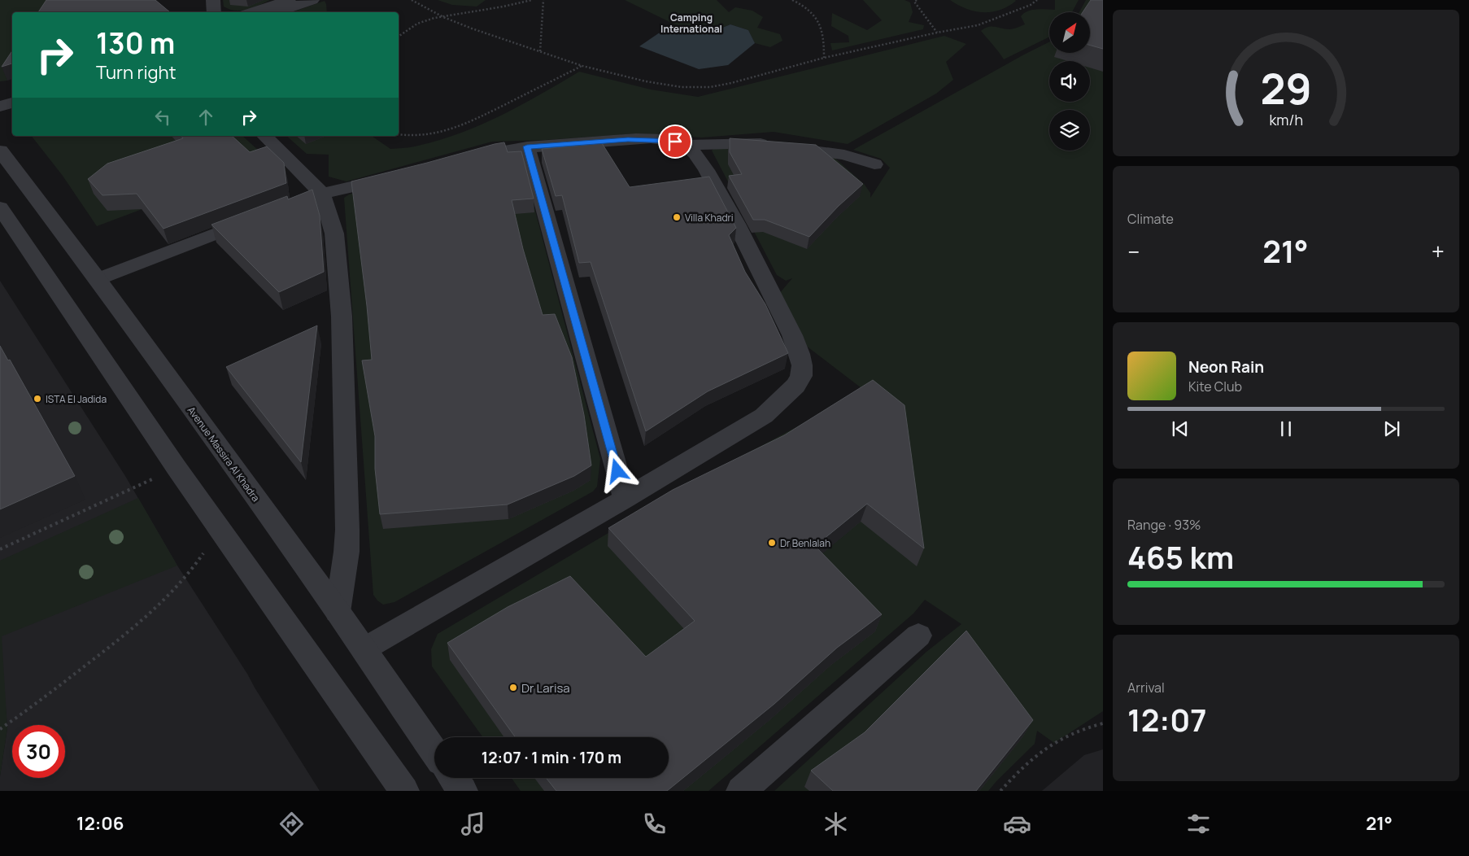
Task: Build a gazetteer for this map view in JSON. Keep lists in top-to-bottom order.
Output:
{
  "streets": {
    "street": ["Avenue Massira Al Khadra"]
  },
  "districts": ["Camping International"],
  "places": [
    "Villa Khadri",
    "ISTA El Jadida",
    "Dr Benlalah",
    "Dr Larisa"
  ],
  "north": "top right",
  "page": {
    "turn": ["130 m", "Turn right"],
    "tile": [
      "Climate",
      ["Range · 93%", "465 km"],
      ["Arrival", "12:07"]
    ],
    "heat": ["−", "21°", "+"],
    "song": ["Neon Rain", "Kite Club"],
    "limit": "30",
    "trip": "12:07 · 1 min · 170 m",
    "tabs": ["12:06", "21°"],
    "gauge": ["29", "km/h"]
  }
}
